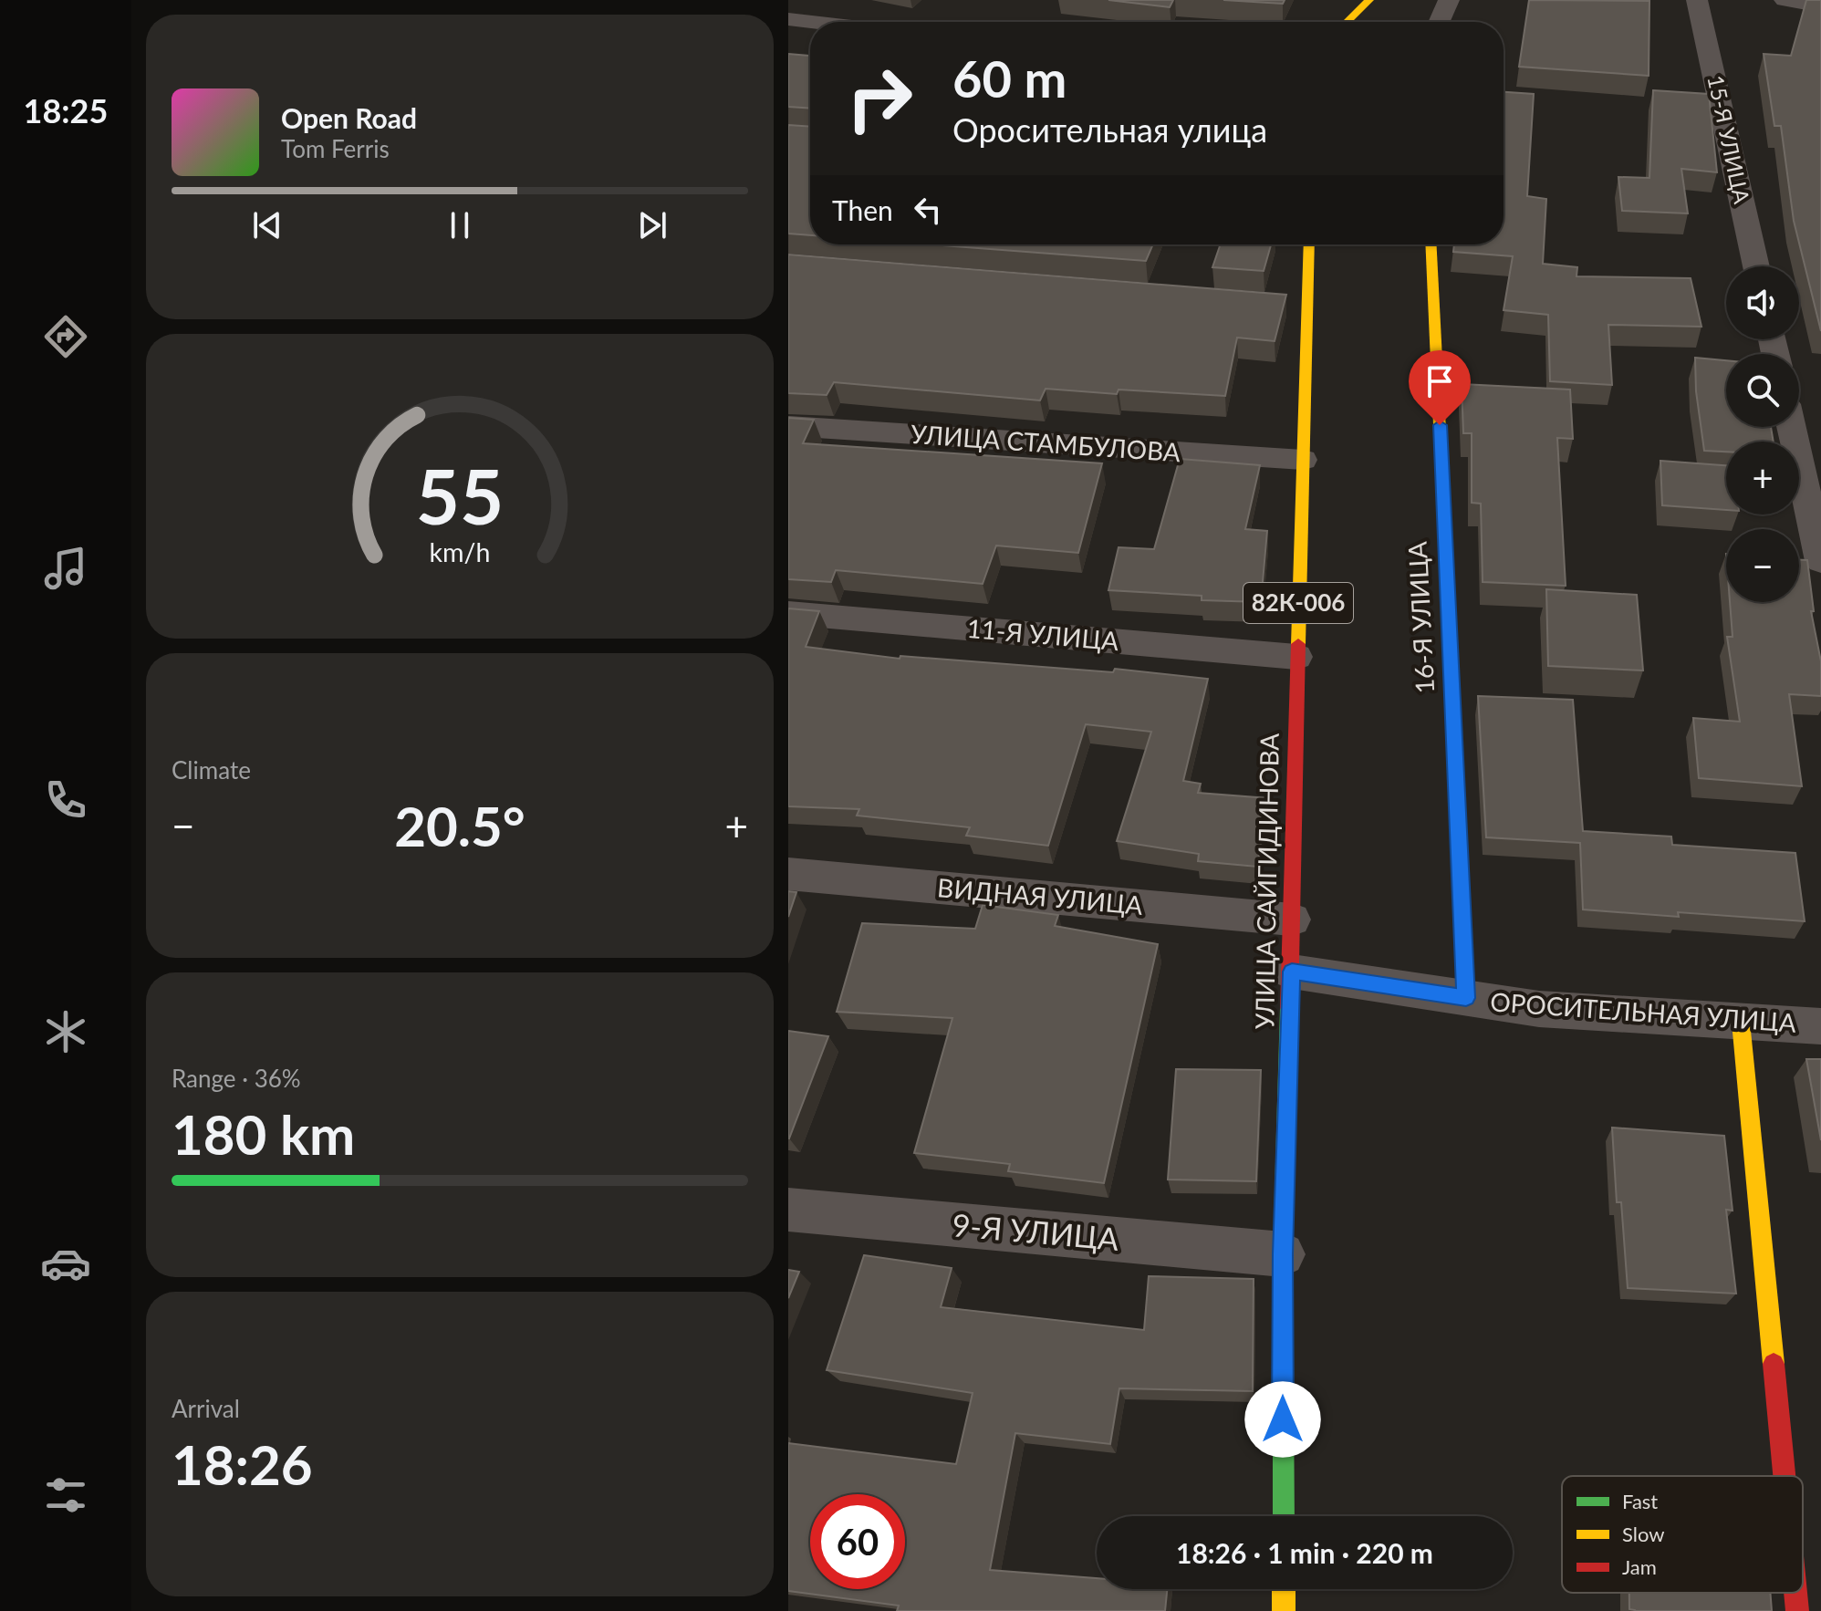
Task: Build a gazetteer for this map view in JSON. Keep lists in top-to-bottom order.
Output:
{
  "streets": {
    "main road": ["82К-006", "16-Я УЛИЦА", "УЛИЦА САЙГИДИНОВА"],
    "street": [
      "15-Я УЛИЦА",
      "УЛИЦА СТАМБУЛОВА",
      "11-Я УЛИЦА",
      "ВИДНАЯ УЛИЦА",
      "ОРОСИТЕЛЬНАЯ УЛИЦА",
      "9-Я УЛИЦА"
    ]
  },
  "crossings": [
    ["УЛИЦА СТАМБУЛОВА", "УЛИЦА САЙГИДИНОВА"],
    ["16-Я УЛИЦА", "ОРОСИТЕЛЬНАЯ УЛИЦА"],
    ["11-Я УЛИЦА", "УЛИЦА САЙГИДИНОВА"],
    ["УЛИЦА САЙГИДИНОВА", "ВИДНАЯ УЛИЦА"],
    ["УЛИЦА САЙГИДИНОВА", "ОРОСИТЕЛЬНАЯ УЛИЦА"],
    ["УЛИЦА САЙГИДИНОВА", "9-Я УЛИЦА"]
  ],
  "legend": ["Fast", "Slow", "Jam"],
  "page": {
    "tabs": "18:25",
    "turn": ["60 m", "Оросительная улица"],
    "song": ["Open Road", "Tom Ferris"],
    "then": "Then",
    "map_buttons": ["+", "−"],
    "tile": [
      "Climate",
      ["Range · 36%", "180 km"],
      ["Arrival", "18:26"]
    ],
    "heat": ["−", "20.5°", "+"],
    "limit": "60",
    "trip": "18:26 · 1 min · 220 m",
    "gauge": ["55", "km/h"]
  }
}
